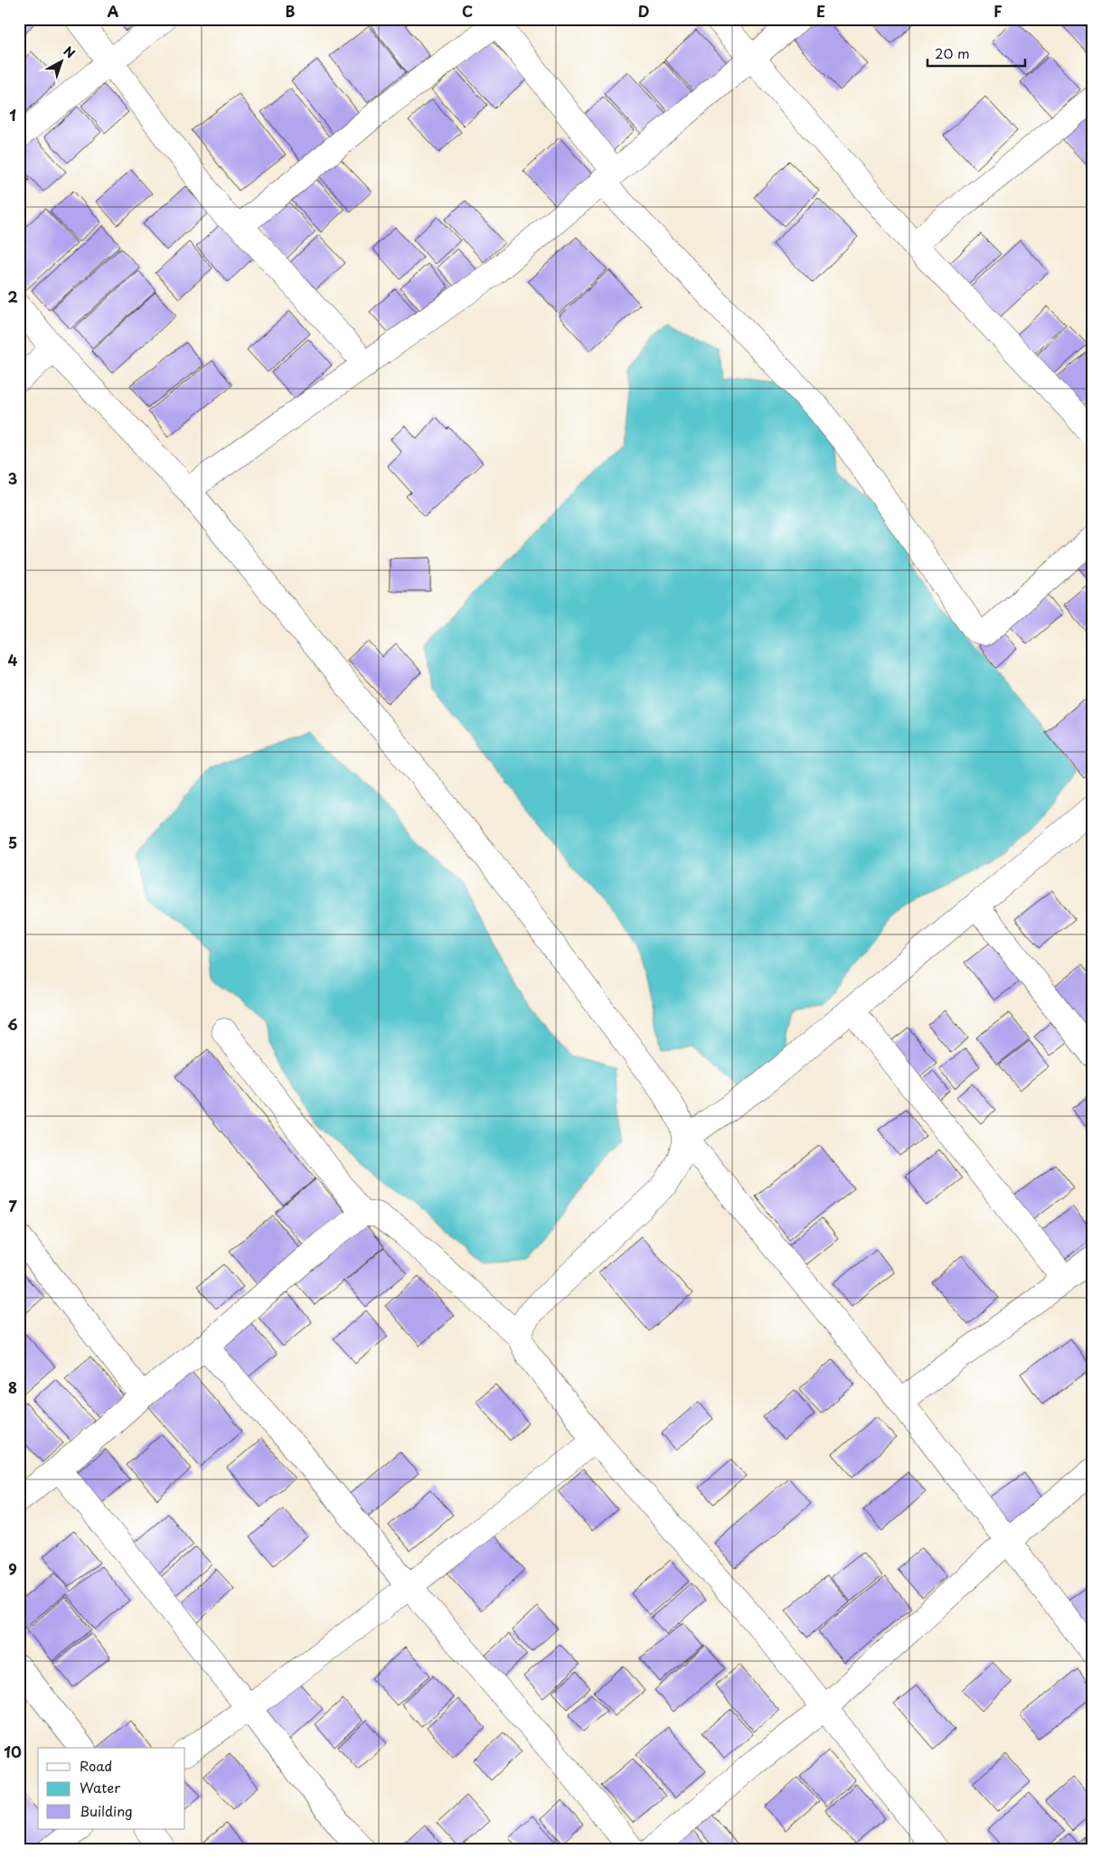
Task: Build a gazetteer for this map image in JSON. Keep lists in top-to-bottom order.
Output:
{
  "legend": ["Road", "Water", "Building"],
  "scale_bar": "20 m",
  "north": "top right",
  "grid": {
    "columns": [
      "A",
      "B",
      "C",
      "D",
      "E",
      "F"
    ],
    "rows": [
      "1",
      "2",
      "3",
      "4",
      "5",
      "6",
      "7",
      "8",
      "9",
      "10"
    ]
  }
}
